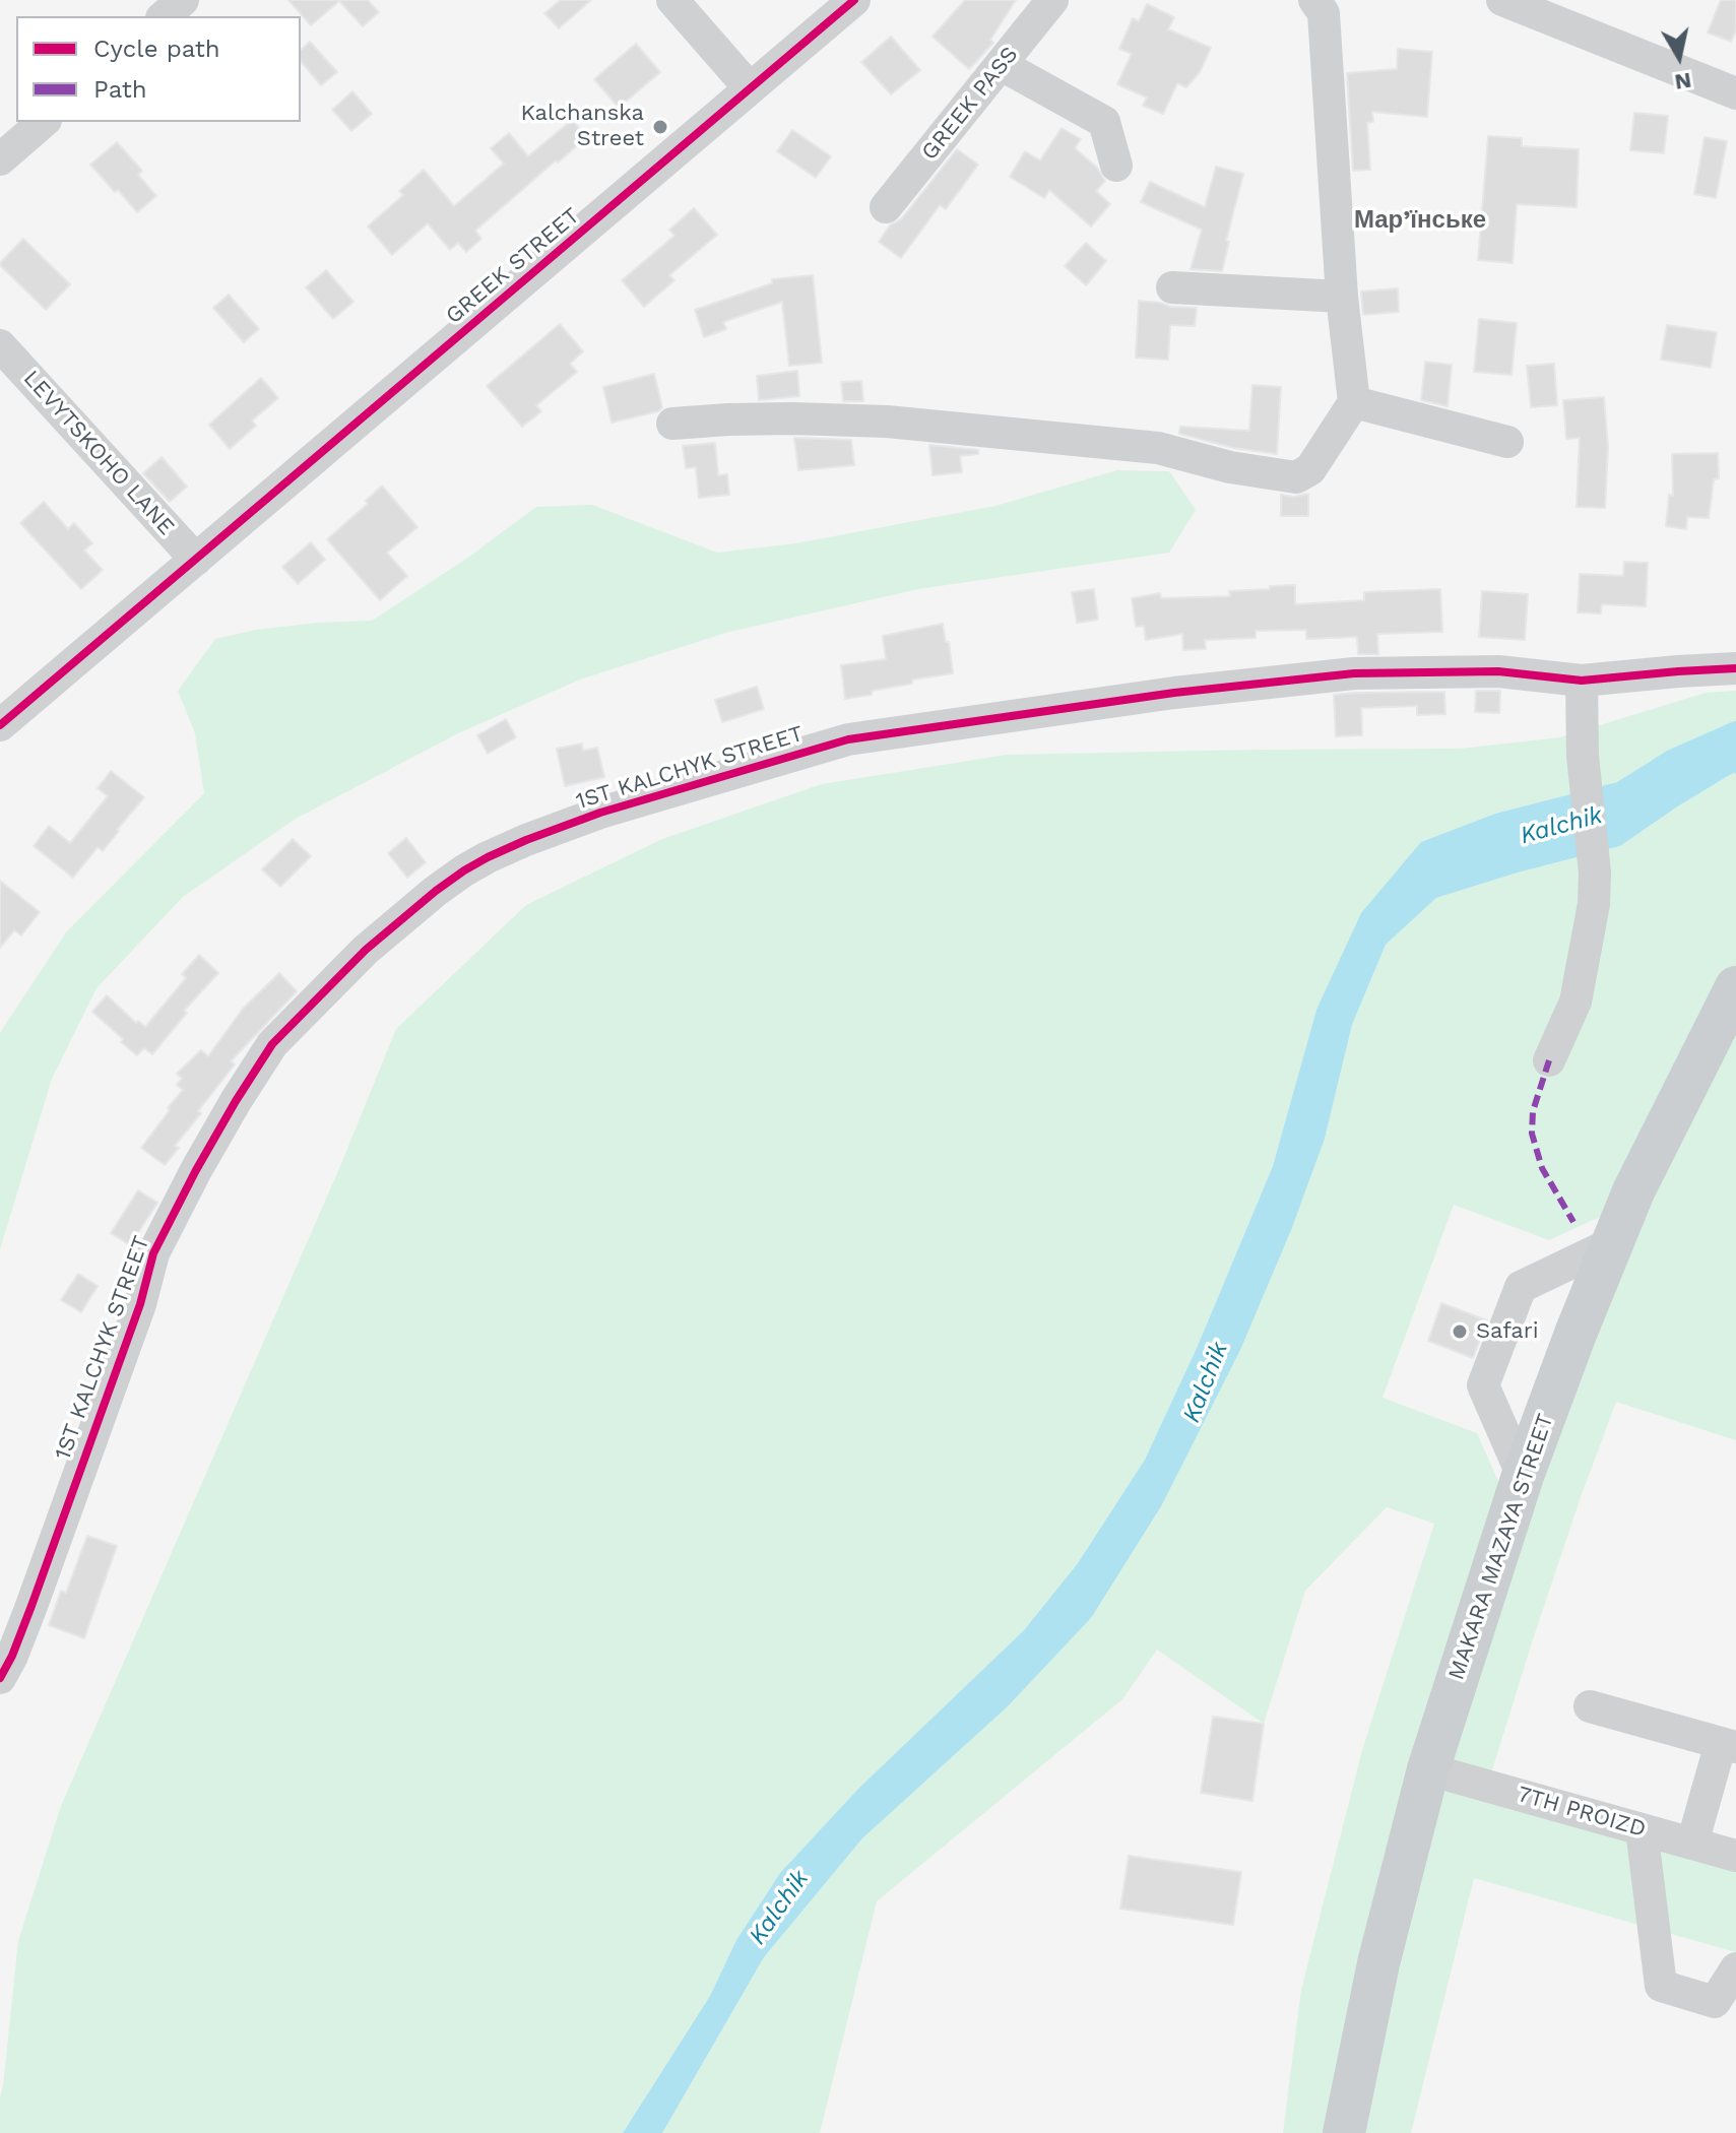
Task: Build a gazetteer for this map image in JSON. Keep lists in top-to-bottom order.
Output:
{
  "streets": {
    "main road": ["MAKARA MAZAYA STREET"],
    "street": [
      "GREEK PASS",
      "GREEK STREET",
      "LEVYTSKOHO LANE",
      "1ST KALCHYK STREET",
      "7TH PROIZD"
    ]
  },
  "crossings": [
    ["GREEK STREET", "LEVYTSKOHO LANE"],
    ["MAKARA MAZAYA STREET", "7TH PROIZD"]
  ],
  "districts": ["Мар’їнське"],
  "water": ["Kalchik"],
  "places": ["Kalchanska Street", "Safari"],
  "legend": ["Cycle path", "Path"],
  "north": "bottom"
}
